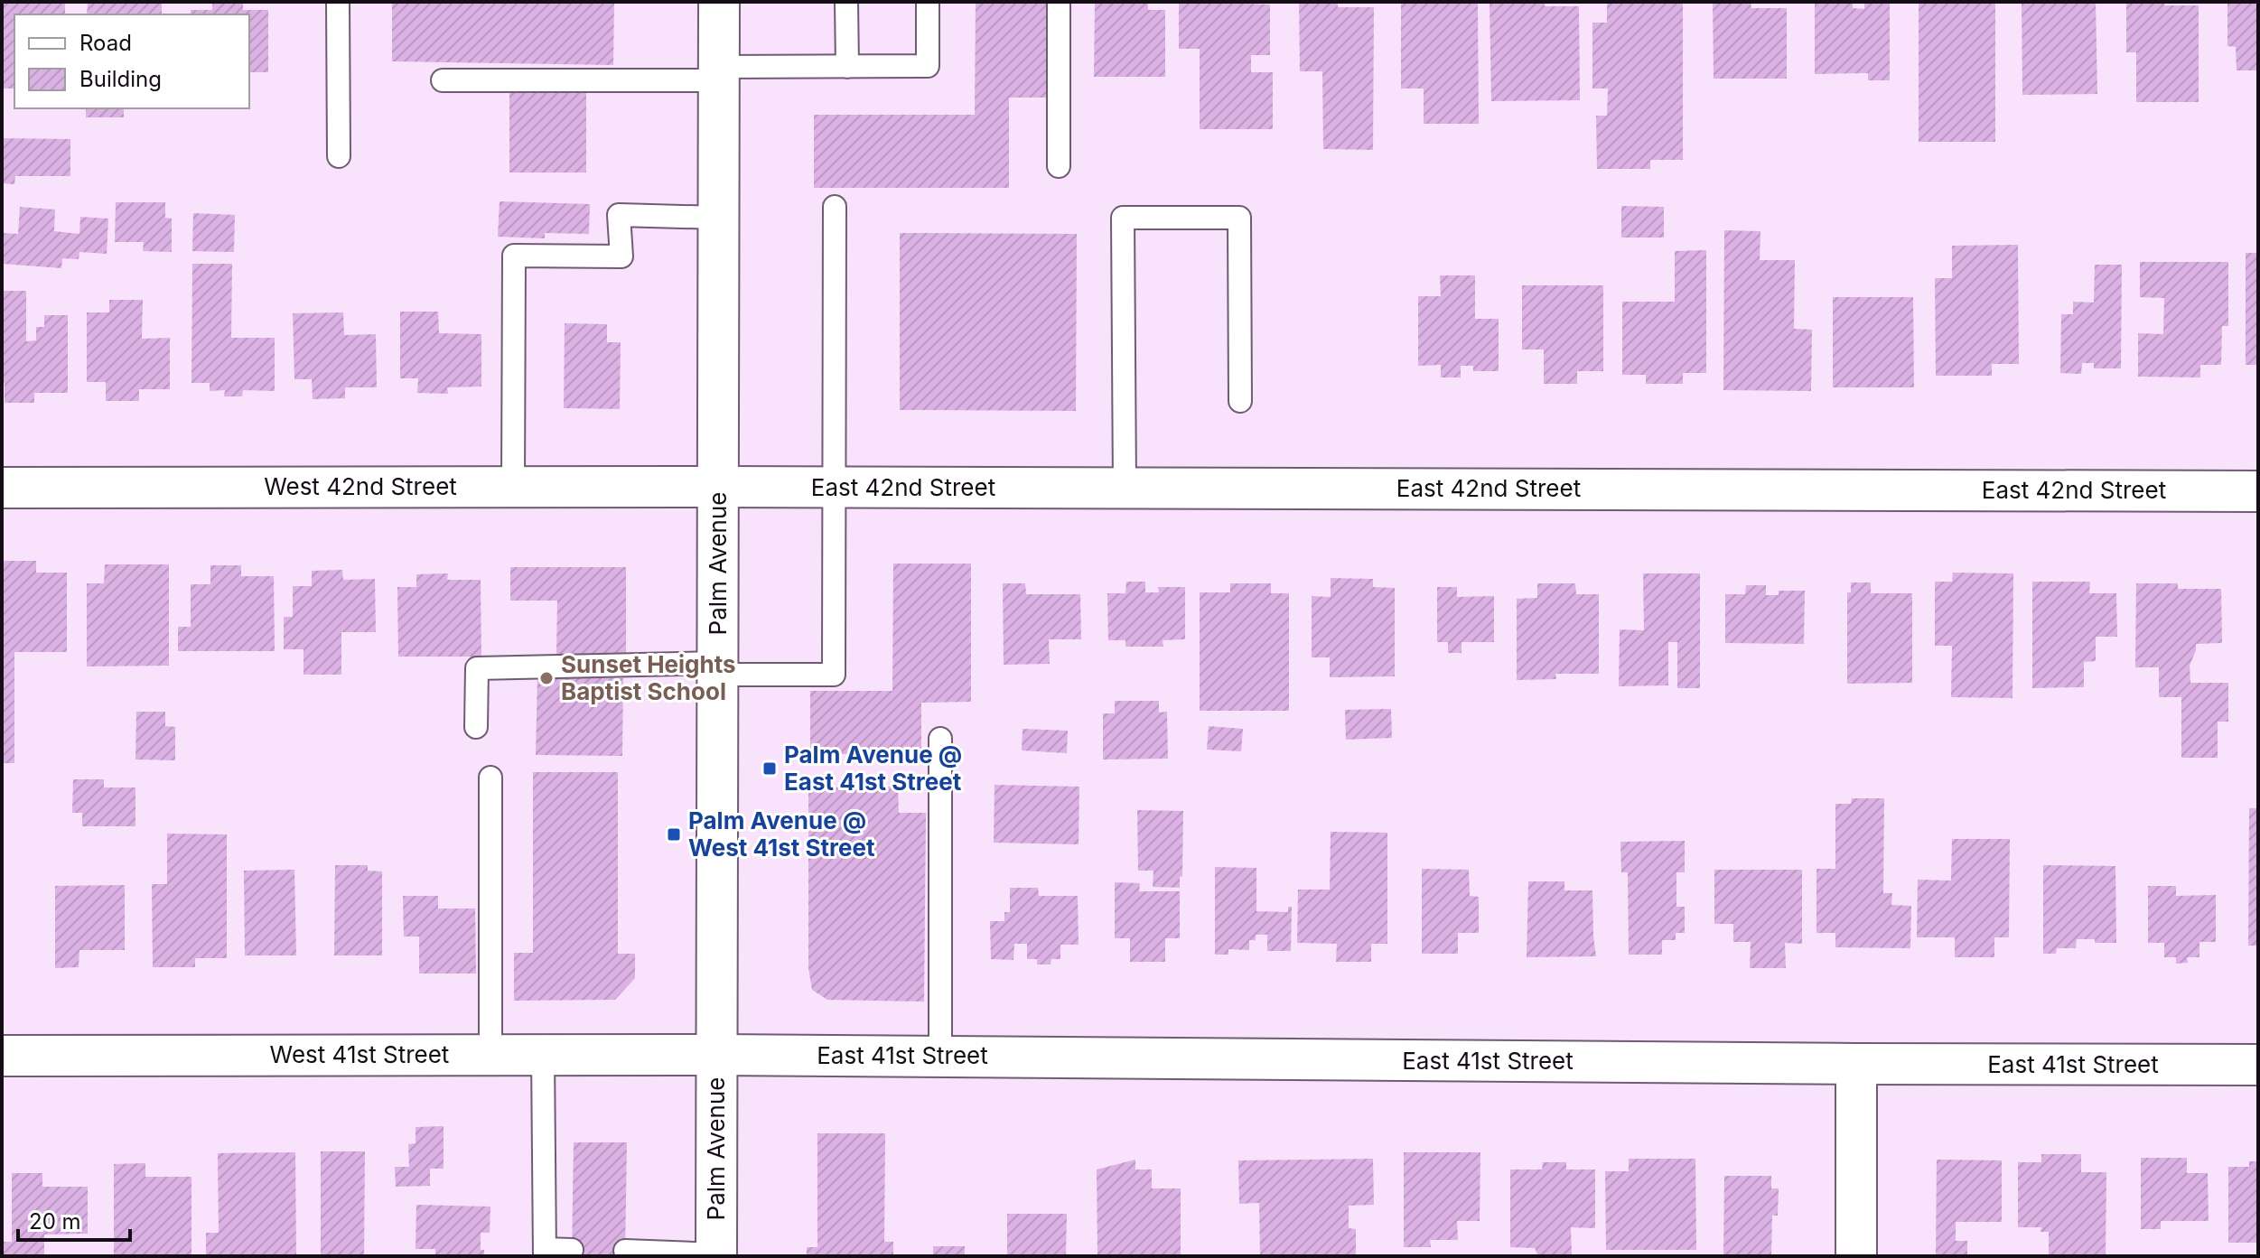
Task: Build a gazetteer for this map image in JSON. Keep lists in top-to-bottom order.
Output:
{
  "streets": {
    "street": [
      "West 42nd Street",
      "East 42nd Street",
      "Palm Avenue",
      "West 41st Street",
      "East 41st Street"
    ]
  },
  "crossings": [
    ["West 42nd Street", "East 42nd Street"],
    ["West 42nd Street", "Palm Avenue"],
    ["East 42nd Street", "Palm Avenue"],
    ["Palm Avenue", "West 41st Street"],
    ["Palm Avenue", "East 41st Street"],
    ["West 41st Street", "East 41st Street"]
  ],
  "places": {
    "other": ["Sunset Heights Baptist School"],
    "transit": ["Palm Avenue @ East 41st Street", "Palm Avenue @ West 41st Street"]
  },
  "legend": ["Road", "Building"],
  "scale_bar": "20 m"
}
